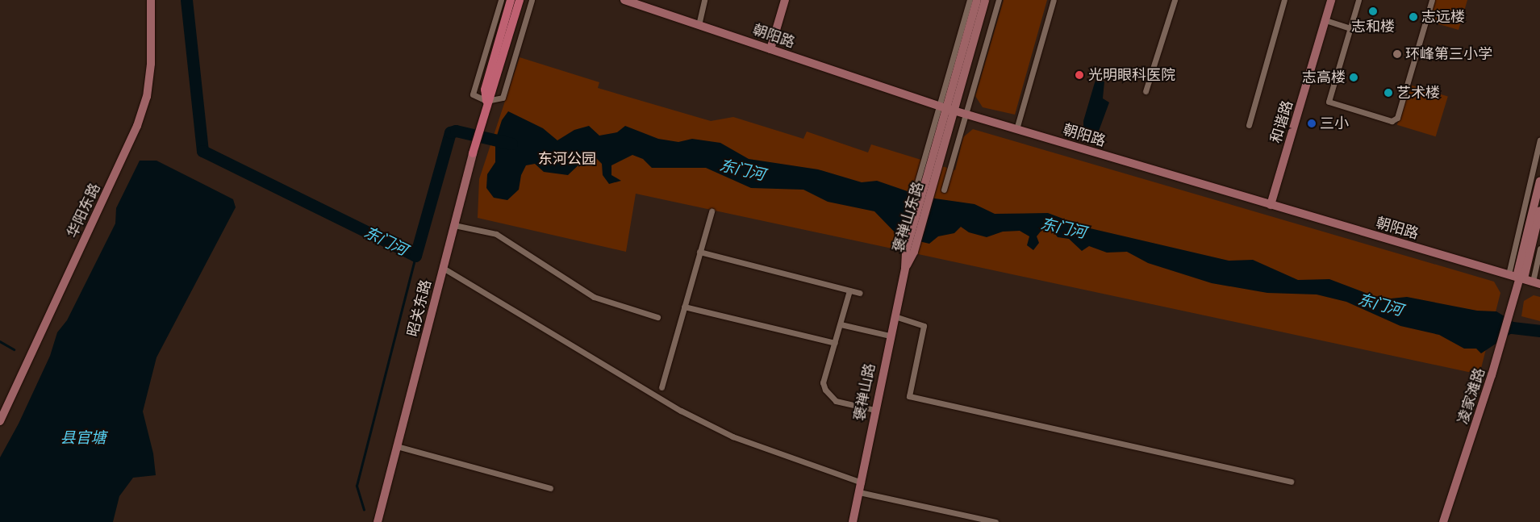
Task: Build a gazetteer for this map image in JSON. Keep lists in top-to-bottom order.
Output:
{
  "streets": {
    "main road": [
      "朝阳路",
      "和谐路",
      "华阳东路",
      "褒禅山东路",
      "昭关东路",
      "褒禅山路",
      "凌家滩路"
    ]
  },
  "crossings": [
    ["朝阳路", "和谐路"],
    ["朝阳路", "褒禅山东路"],
    ["朝阳路", "凌家滩路"],
    ["褒禅山东路", "褒禅山路"]
  ],
  "water": ["东门河", "县官塘"],
  "parks": ["东河公园"],
  "places": [
    "志和楼",
    "志远楼",
    "环峰第三小学",
    "光明眼科医院",
    "志高楼",
    "艺术楼",
    "三小"
  ]
}
